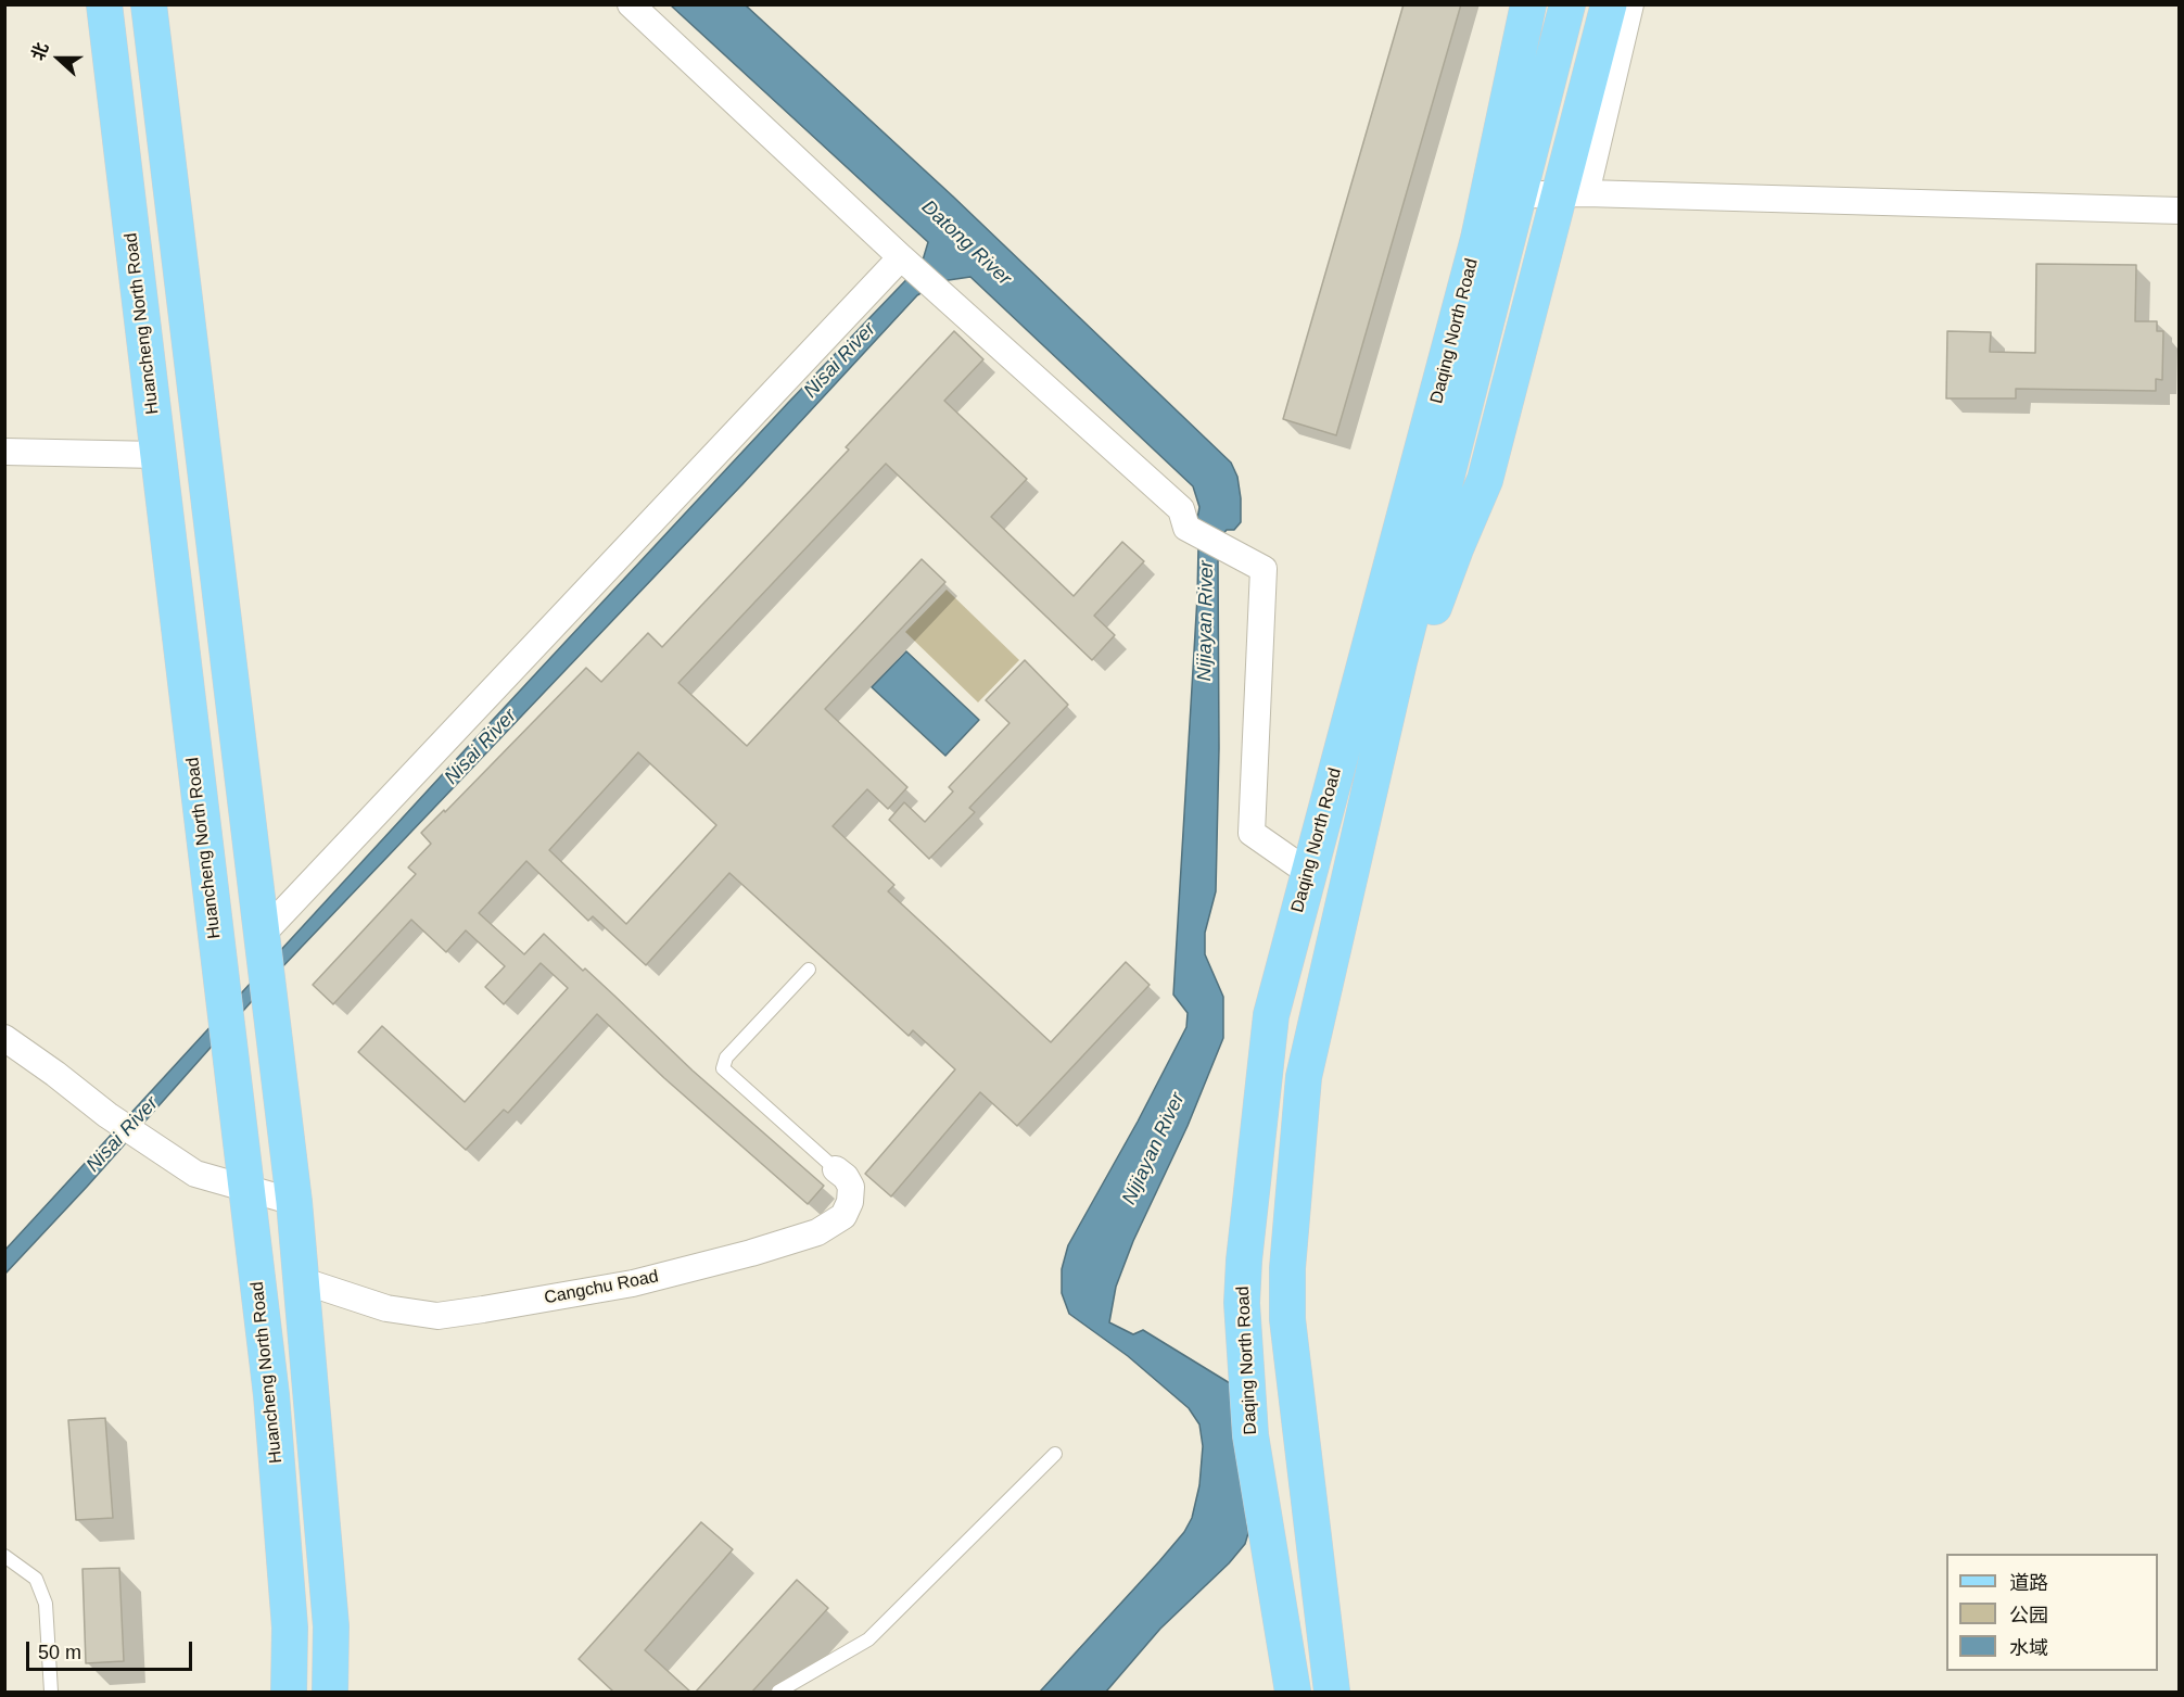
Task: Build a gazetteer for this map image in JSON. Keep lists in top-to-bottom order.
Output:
{
  "streets": {
    "main road": ["Huancheng North Road", "Daqing North Road"],
    "street": ["Cangchu Road"]
  },
  "water": ["Datong River", "Nisai River", "Nijiayan River"],
  "legend": ["道路", "公园", "水域"],
  "scale_bar": "50 m",
  "north": "left"
}
